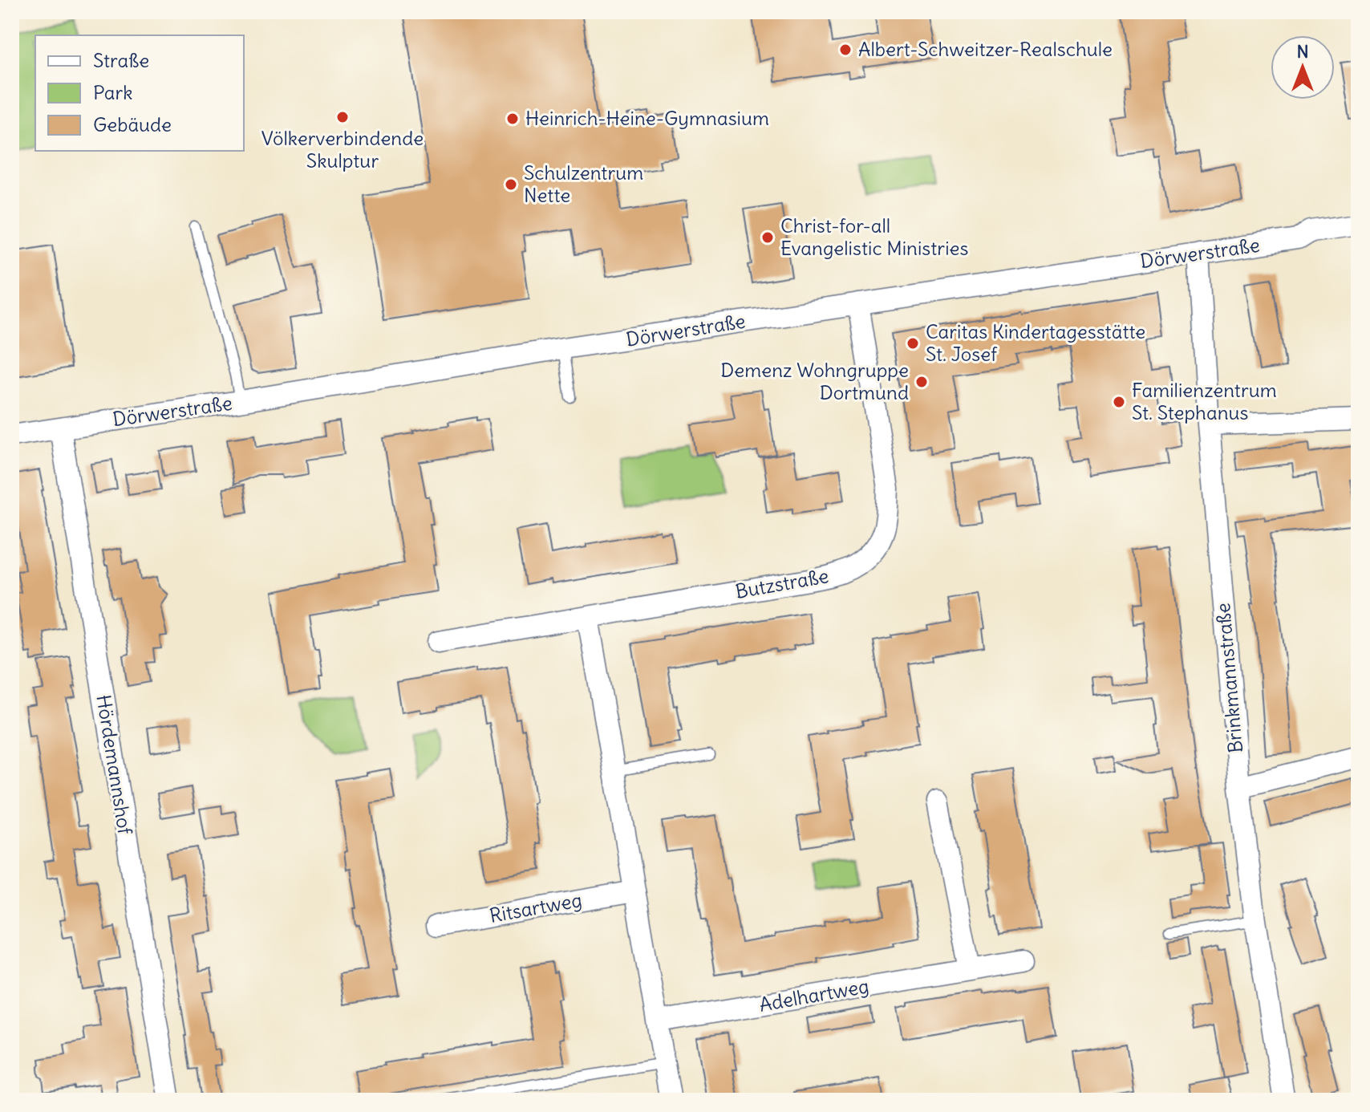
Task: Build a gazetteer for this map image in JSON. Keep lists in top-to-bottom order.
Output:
{
  "streets": {
    "street": [
      "Dörwerstraße",
      "Butzstraße",
      "Brinkmannstraße",
      "Hördemannshof",
      "Ritsartweg",
      "Adelhartweg"
    ]
  },
  "crossings": [
    ["Dörwerstraße", "Butzstraße"],
    ["Dörwerstraße", "Brinkmannstraße"],
    ["Dörwerstraße", "Hördemannshof"]
  ],
  "places": [
    "Albert-Schweitzer-Realschule",
    "Völkerverbindende Skulptur",
    "Heinrich-Heine-Gymnasium",
    "Schulzentrum Nette",
    "Christ-for-all Evangelistic Ministries",
    "Caritas Kindertagesstätte St. Josef",
    "Demenz Wohngruppe Dortmund",
    "Familienzentrum St. Stephanus"
  ],
  "legend": ["Straße", "Park", "Gebäude"],
  "north": "top"
}
